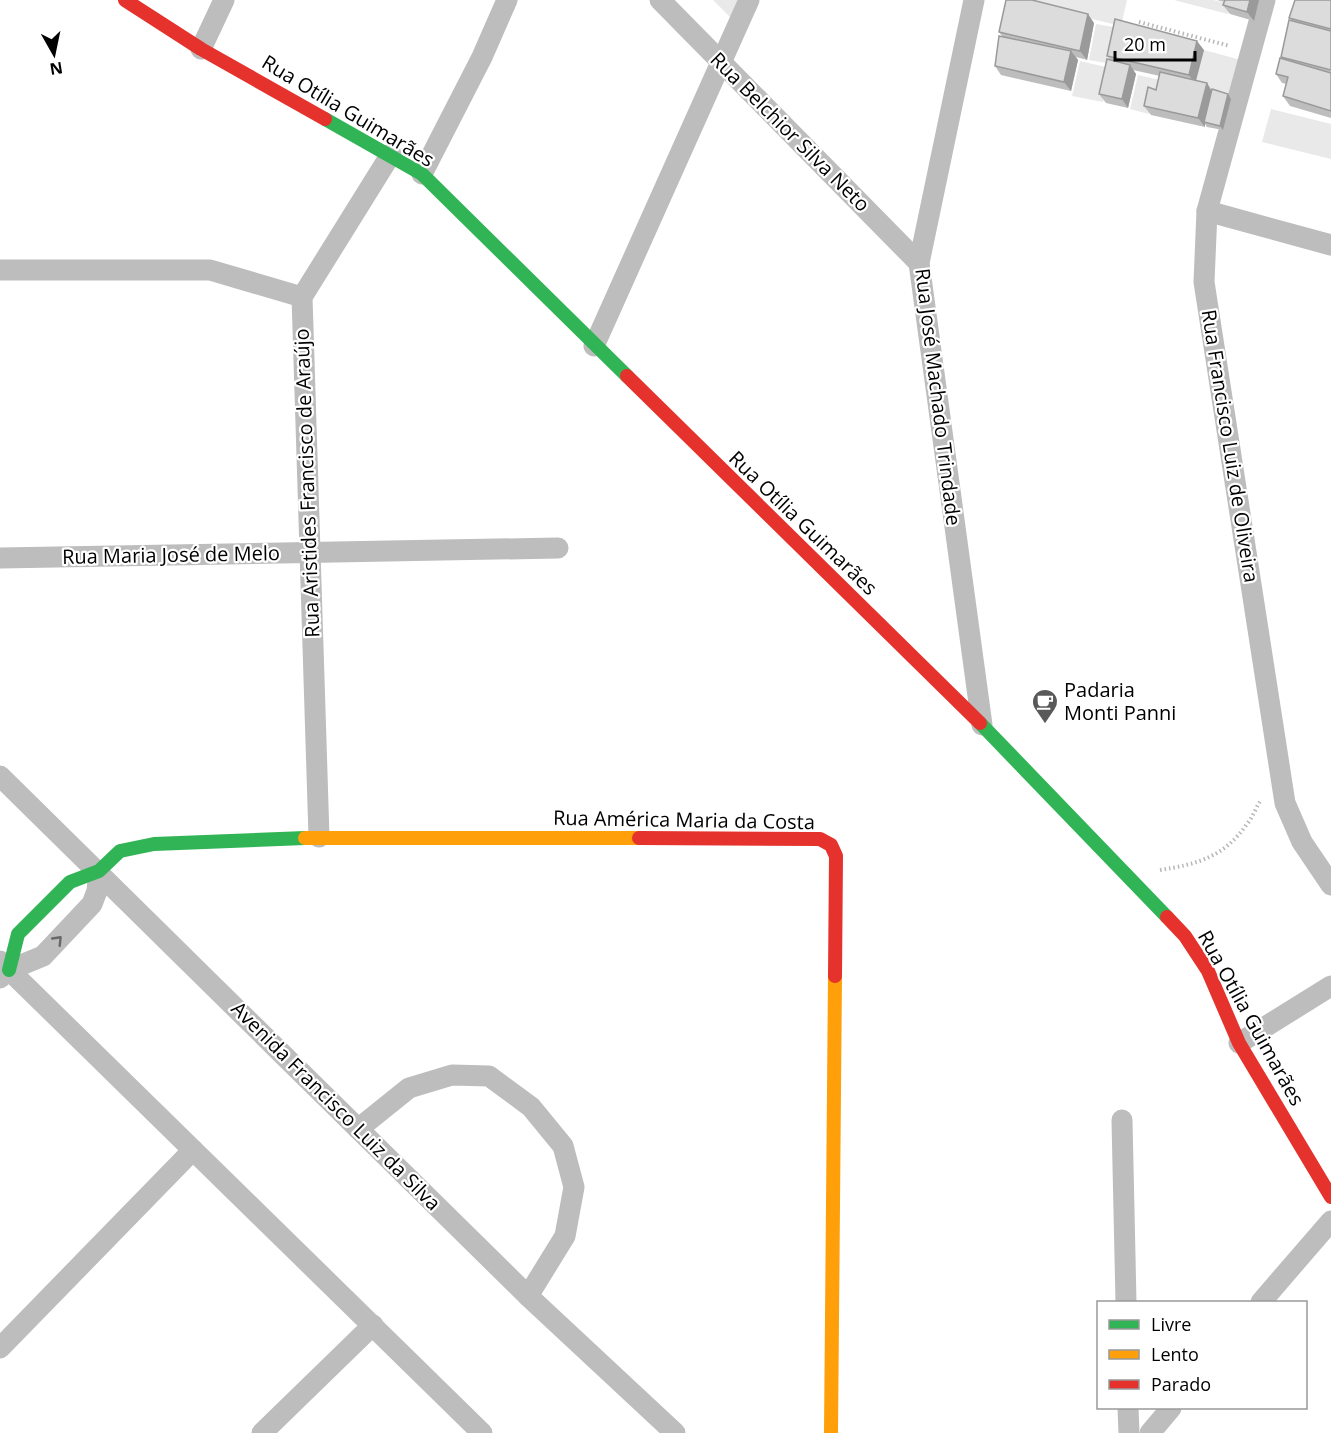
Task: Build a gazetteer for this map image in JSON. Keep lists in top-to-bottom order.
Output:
{
  "streets": {
    "street": [
      "Rua Otília Guimarães",
      "Rua Belchior Silva Neto",
      "Rua José Machado Trindade",
      "Rua Francisco Luiz de Oliveira",
      "Rua Aristides Francisco de Araújo",
      "Rua Maria José de Melo",
      "Rua América Maria da Costa",
      "Avenida Francisco Luiz da Silva"
    ]
  },
  "crossings": [
    ["Rua Otília Guimarães", "Rua José Machado Trindade"],
    ["Rua Belchior Silva Neto", "Rua José Machado Trindade"],
    ["Rua Aristides Francisco de Araújo", "Rua Maria José de Melo"],
    ["Rua Aristides Francisco de Araújo", "Rua América Maria da Costa"],
    ["Rua América Maria da Costa", "Avenida Francisco Luiz da Silva"]
  ],
  "places": {
    "cafe": ["Padaria Monti Panni"]
  },
  "legend": ["Livre", "Lento", "Parado"],
  "scale_bar": "20 m",
  "north": "bottom"
}
